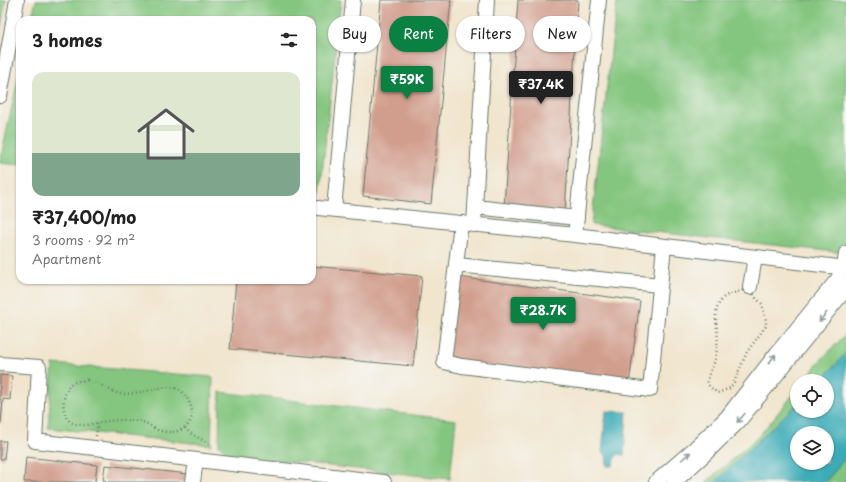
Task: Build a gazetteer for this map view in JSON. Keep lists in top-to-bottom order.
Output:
{
  "page": {
    "chip": [
      "Buy",
      "Rent",
      "Filters",
      "New"
    ],
    "heading": "3 homes",
    "list": [
      {
        "name": "₹37,400/mo",
        "note": "3 rooms · 92 m² · Apartment"
      }
    ],
    "price": ["₹59K", "₹37.4K", "₹28.7K"]
  }
}
